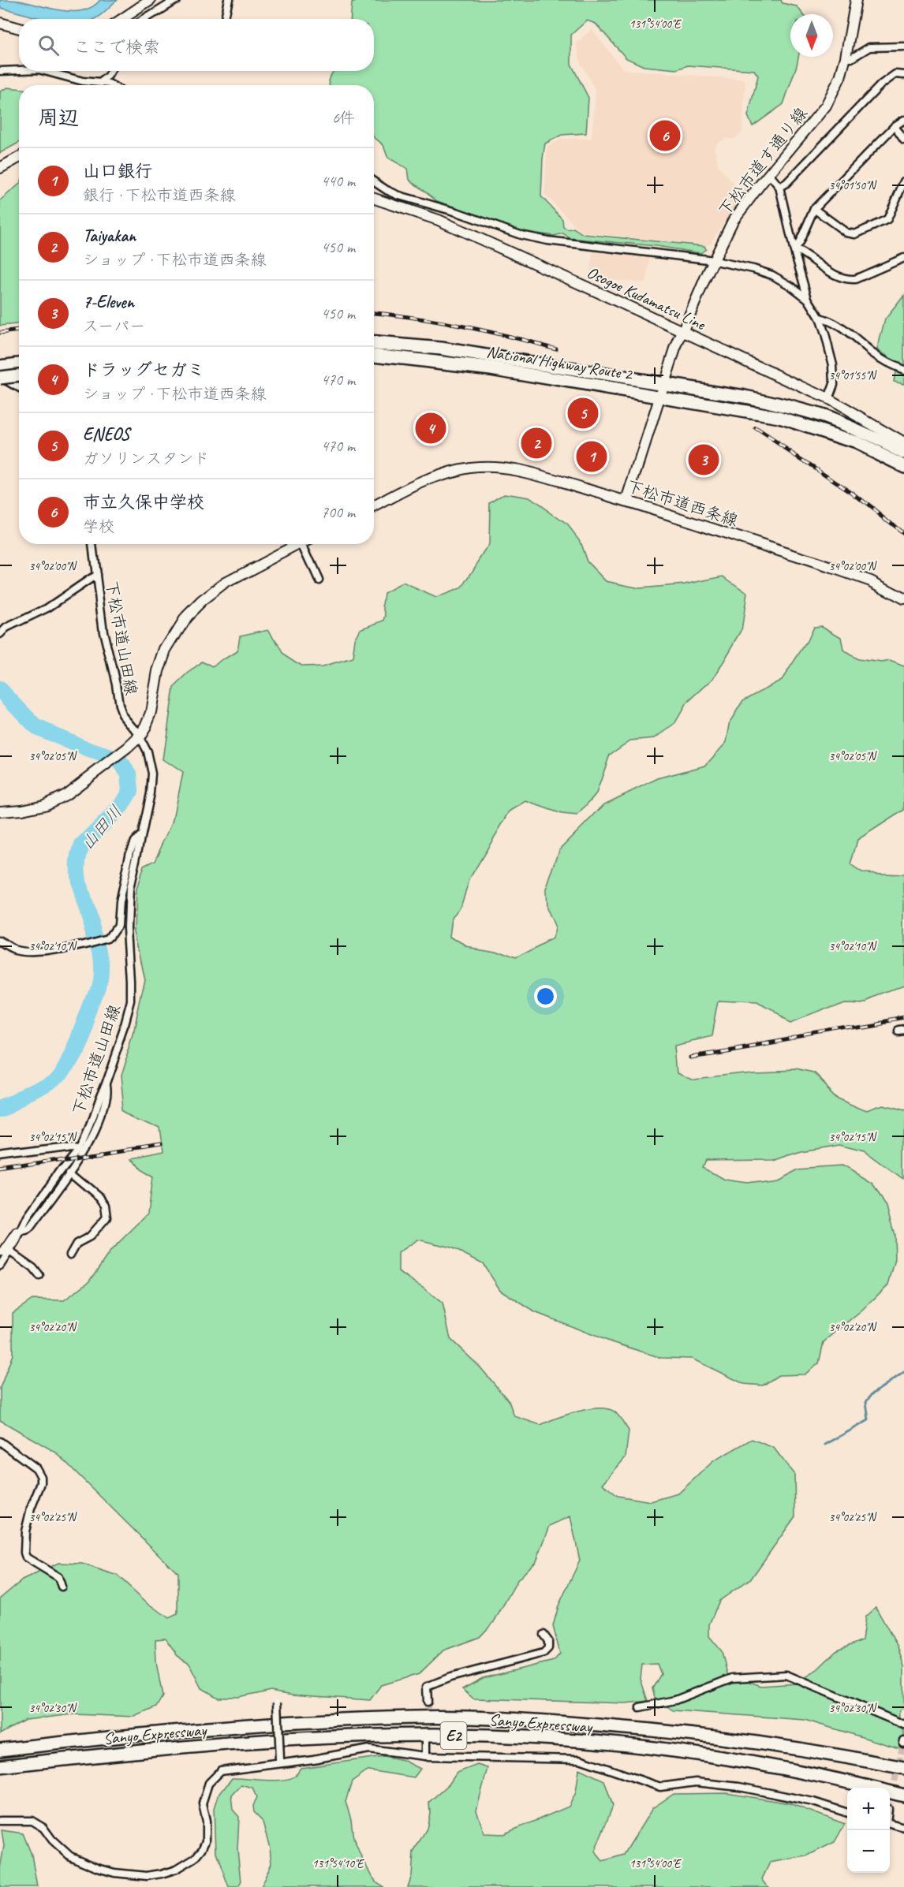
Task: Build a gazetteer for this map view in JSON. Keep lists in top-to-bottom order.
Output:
{
  "streets": {
    "highway": ["National Highway Route 2", "Sanyo Expressway", "E2"],
    "street": [
      "下松市道す通り線",
      "Osogoe Kudamatsu Line",
      "下松市道西条線",
      "下松市道山田線"
    ]
  },
  "crossings": [
    ["下松市道す通り線", "Osogoe Kudamatsu Line"],
    ["下松市道す通り線", "National Highway Route 2"],
    ["下松市道す通り線", "下松市道西条線"]
  ],
  "water": ["山田川"],
  "north": "bottom",
  "page": {
    "search": "ここで検索",
    "heading": ["周辺", "6件"],
    "pins": [
      "6",
      "5",
      "4",
      "2",
      "1",
      "3"
    ],
    "list": [
      {
        "mark": "1",
        "name": "山口銀行",
        "note": "銀行 · 下松市道西条線",
        "value": "440 m"
      },
      {
        "mark": "2",
        "name": "Taiyakan",
        "note": "ショップ · 下松市道西条線",
        "value": "450 m"
      },
      {
        "mark": "3",
        "name": "7-Eleven",
        "note": "スーパー",
        "value": "450 m"
      },
      {
        "mark": "4",
        "name": "ドラッグセガミ",
        "note": "ショップ · 下松市道西条線",
        "value": "470 m"
      },
      {
        "mark": "5",
        "name": "ENEOS",
        "note": "ガソリンスタンド",
        "value": "470 m"
      },
      {
        "mark": "6",
        "name": "市立久保中学校",
        "note": "学校",
        "value": "700 m"
      }
    ],
    "map_buttons": ["+", "−"]
  },
  "coordinates": [
    "131°54'00\"E",
    "34°01'50\"N",
    "34°01'55\"N",
    "34°02'00\"N",
    "34°02'05\"N",
    "34°02'10\"N",
    "34°02'15\"N",
    "34°02'20\"N",
    "34°02'25\"N",
    "34°02'30\"N",
    "131°54'10\"E"
  ]
}
